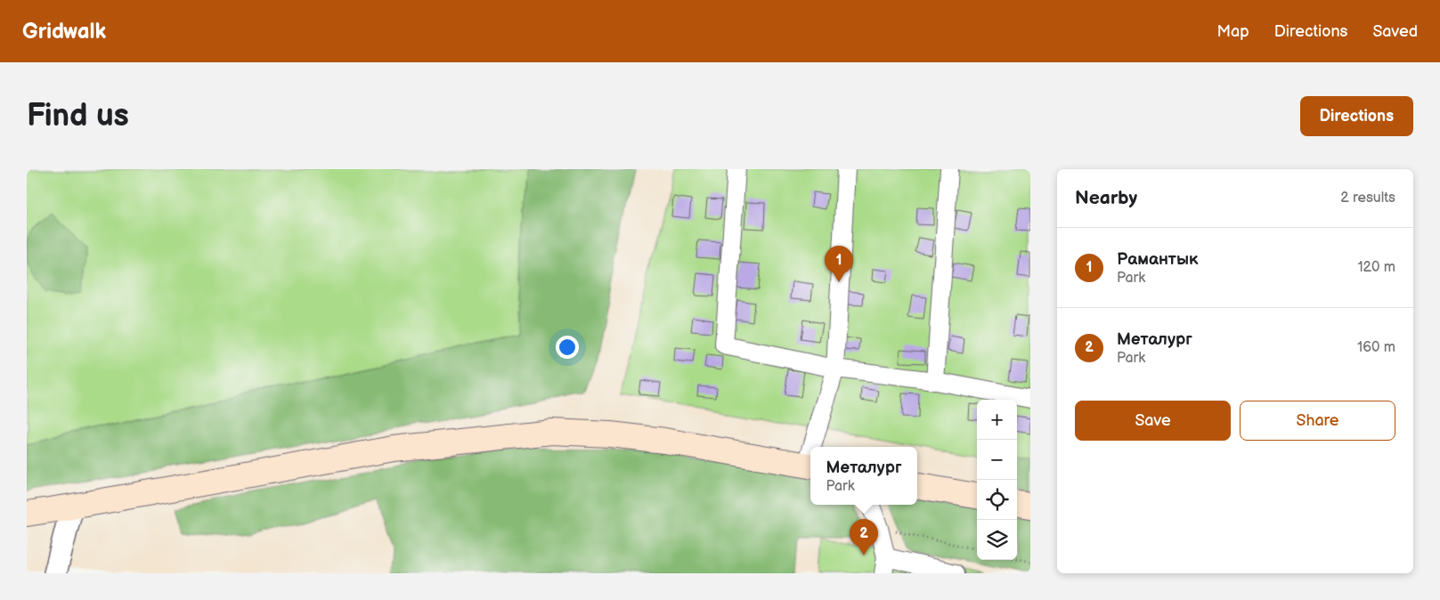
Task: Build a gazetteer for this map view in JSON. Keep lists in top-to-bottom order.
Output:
{
  "page": {
    "header": "Gridwalk",
    "nav": ["Map", "Directions", "Saved"],
    "buttons": [
      "Directions",
      ["Save", "Share"]
    ],
    "title": "Find us",
    "heading": ["Nearby", "2 results"],
    "list": [
      {
        "mark": "1",
        "name": "Рамантык",
        "note": "Park",
        "value": "120 m"
      },
      {
        "mark": "2",
        "name": "Металург",
        "note": "Park",
        "value": "160 m"
      }
    ],
    "pins": ["1", "2"],
    "map_buttons": ["+", "−"],
    "popup": ["Металург", "Park"]
  }
}
